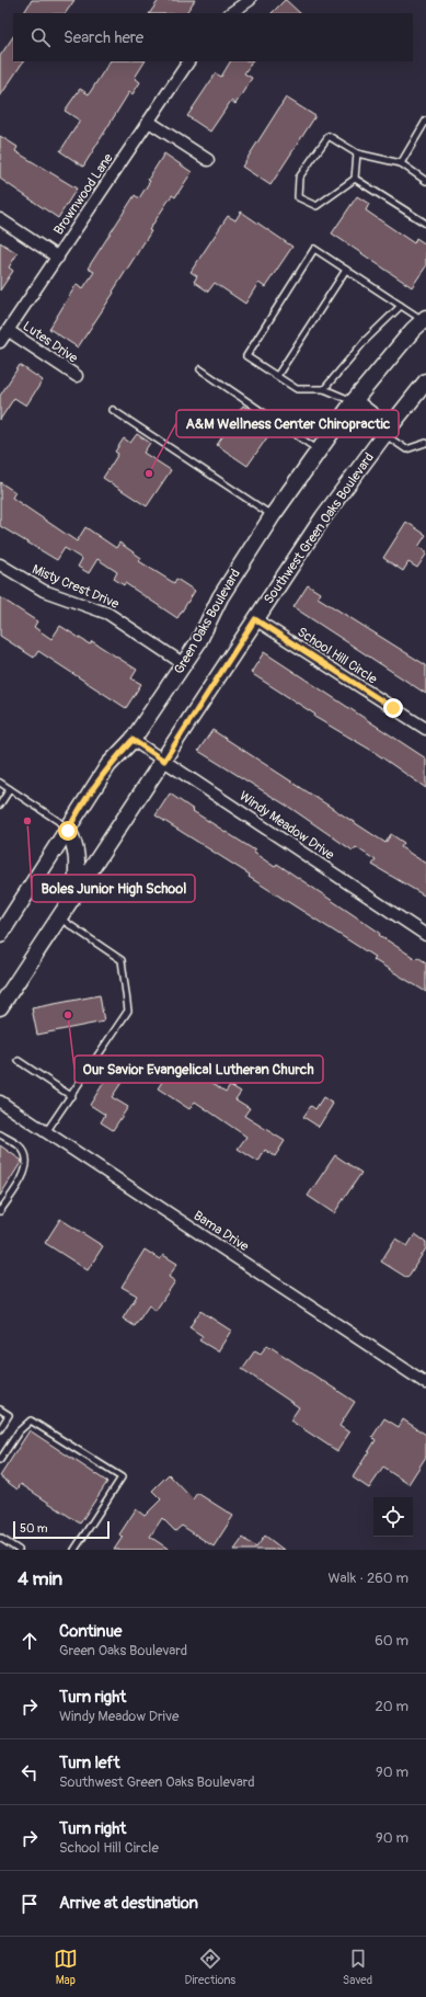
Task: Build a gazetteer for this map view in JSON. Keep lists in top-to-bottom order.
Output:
{
  "streets": {
    "main road": ["Southwest Green Oaks Boulevard", "Green Oaks Boulevard"],
    "street": [
      "Brownwood Lane",
      "Lutes Drive",
      "Misty Crest Drive",
      "School Hill Circle",
      "Windy Meadow Drive",
      "Bama Drive"
    ]
  },
  "crossings": [
    ["Brownwood Lane", "Lutes Drive"],
    ["Southwest Green Oaks Boulevard", "School Hill Circle"],
    ["Southwest Green Oaks Boulevard", "Windy Meadow Drive"],
    ["Misty Crest Drive", "Green Oaks Boulevard"],
    ["Green Oaks Boulevard", "Windy Meadow Drive"]
  ],
  "places": ["A&M Wellness Center Chiropractic", "Boles Junior High School", "Our Savior Evangelical Lutheran Church"],
  "scale_bar": "50 m",
  "page": {
    "search": "Search here",
    "scale": "50 m",
    "heading": ["4 min", "Walk · 260 m"],
    "list": [
      ["Continue", "Green Oaks Boulevard", "60 m"],
      ["Turn right", "Windy Meadow Drive", "20 m"],
      ["Turn left", "Southwest Green Oaks Boulevard", "90 m"],
      ["Turn right", "School Hill Circle", "90 m"],
      "Arrive at destination"
    ],
    "nav": ["Map", "Directions", "Saved"]
  }
}
